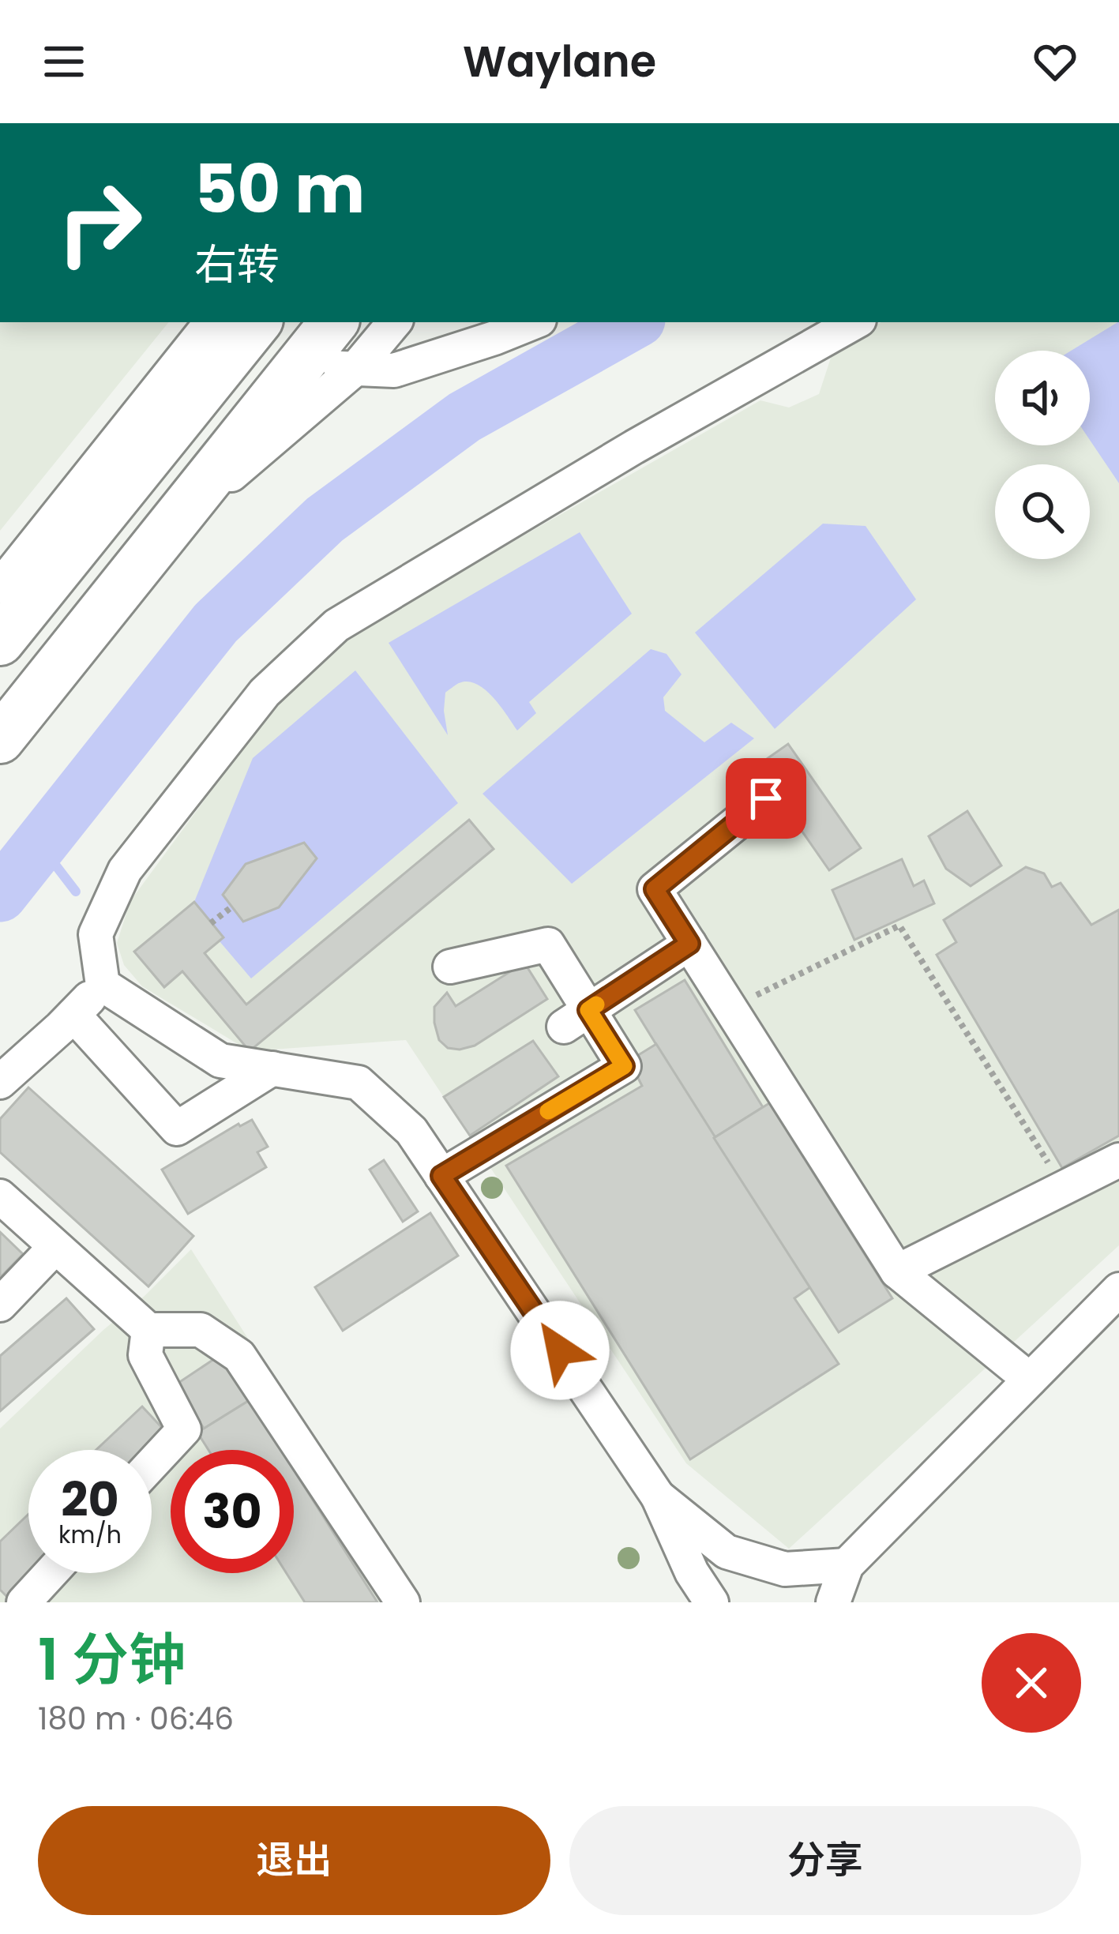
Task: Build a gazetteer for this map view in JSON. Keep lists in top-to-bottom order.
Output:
{
  "page": {
    "header": "Waylane",
    "turn": ["50 m", "右转"],
    "speed": "20 km/h",
    "limit": "30",
    "heading": ["1 分钟", "180 m · 06:46"],
    "buttons": ["退出", "分享"]
  }
}
